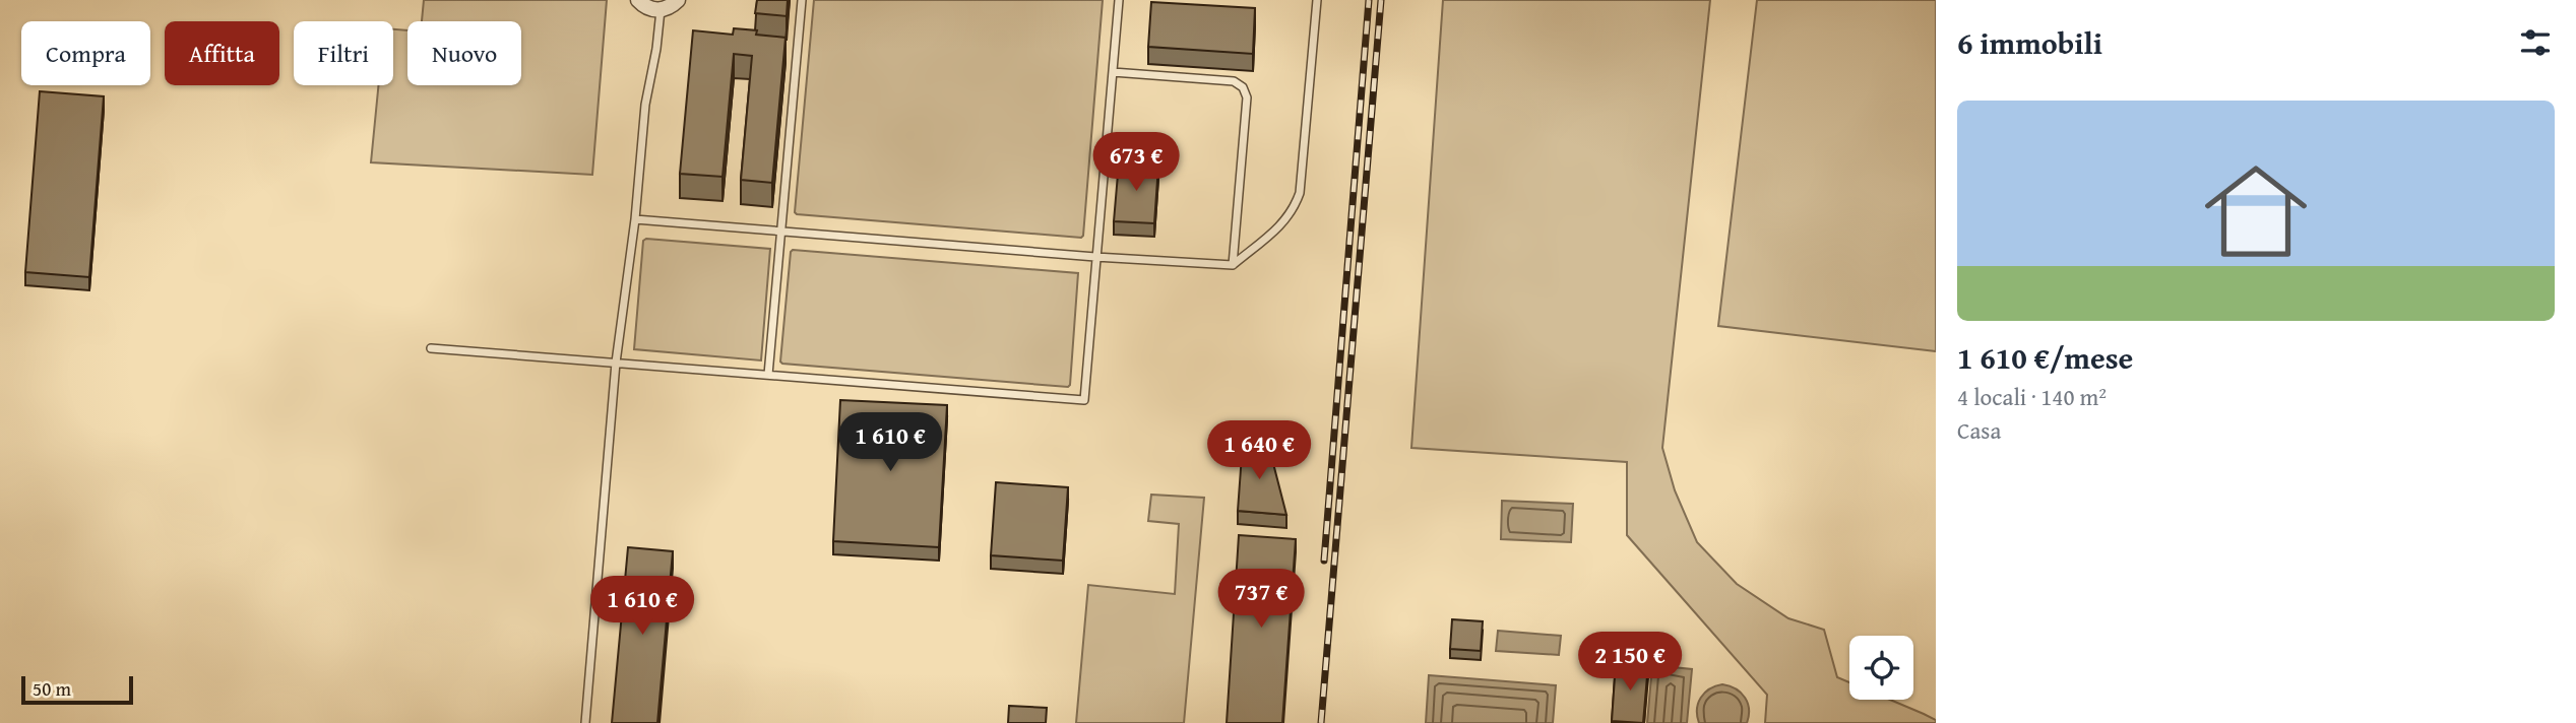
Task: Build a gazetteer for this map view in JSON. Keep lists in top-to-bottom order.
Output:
{
  "scale_bar": "50 m",
  "page": {
    "heading": "6 immobili",
    "chip": [
      "Compra",
      "Affitta",
      "Filtri",
      "Nuovo"
    ],
    "list": [
      {
        "name": "1 610 €/mese",
        "note": "4 locali · 140 m² · Casa"
      }
    ],
    "price": [
      "673 €",
      "1 610 €",
      "1 640 €",
      "737 €",
      "1 610 €",
      "2 150 €"
    ],
    "scale": "50 m"
  }
}
